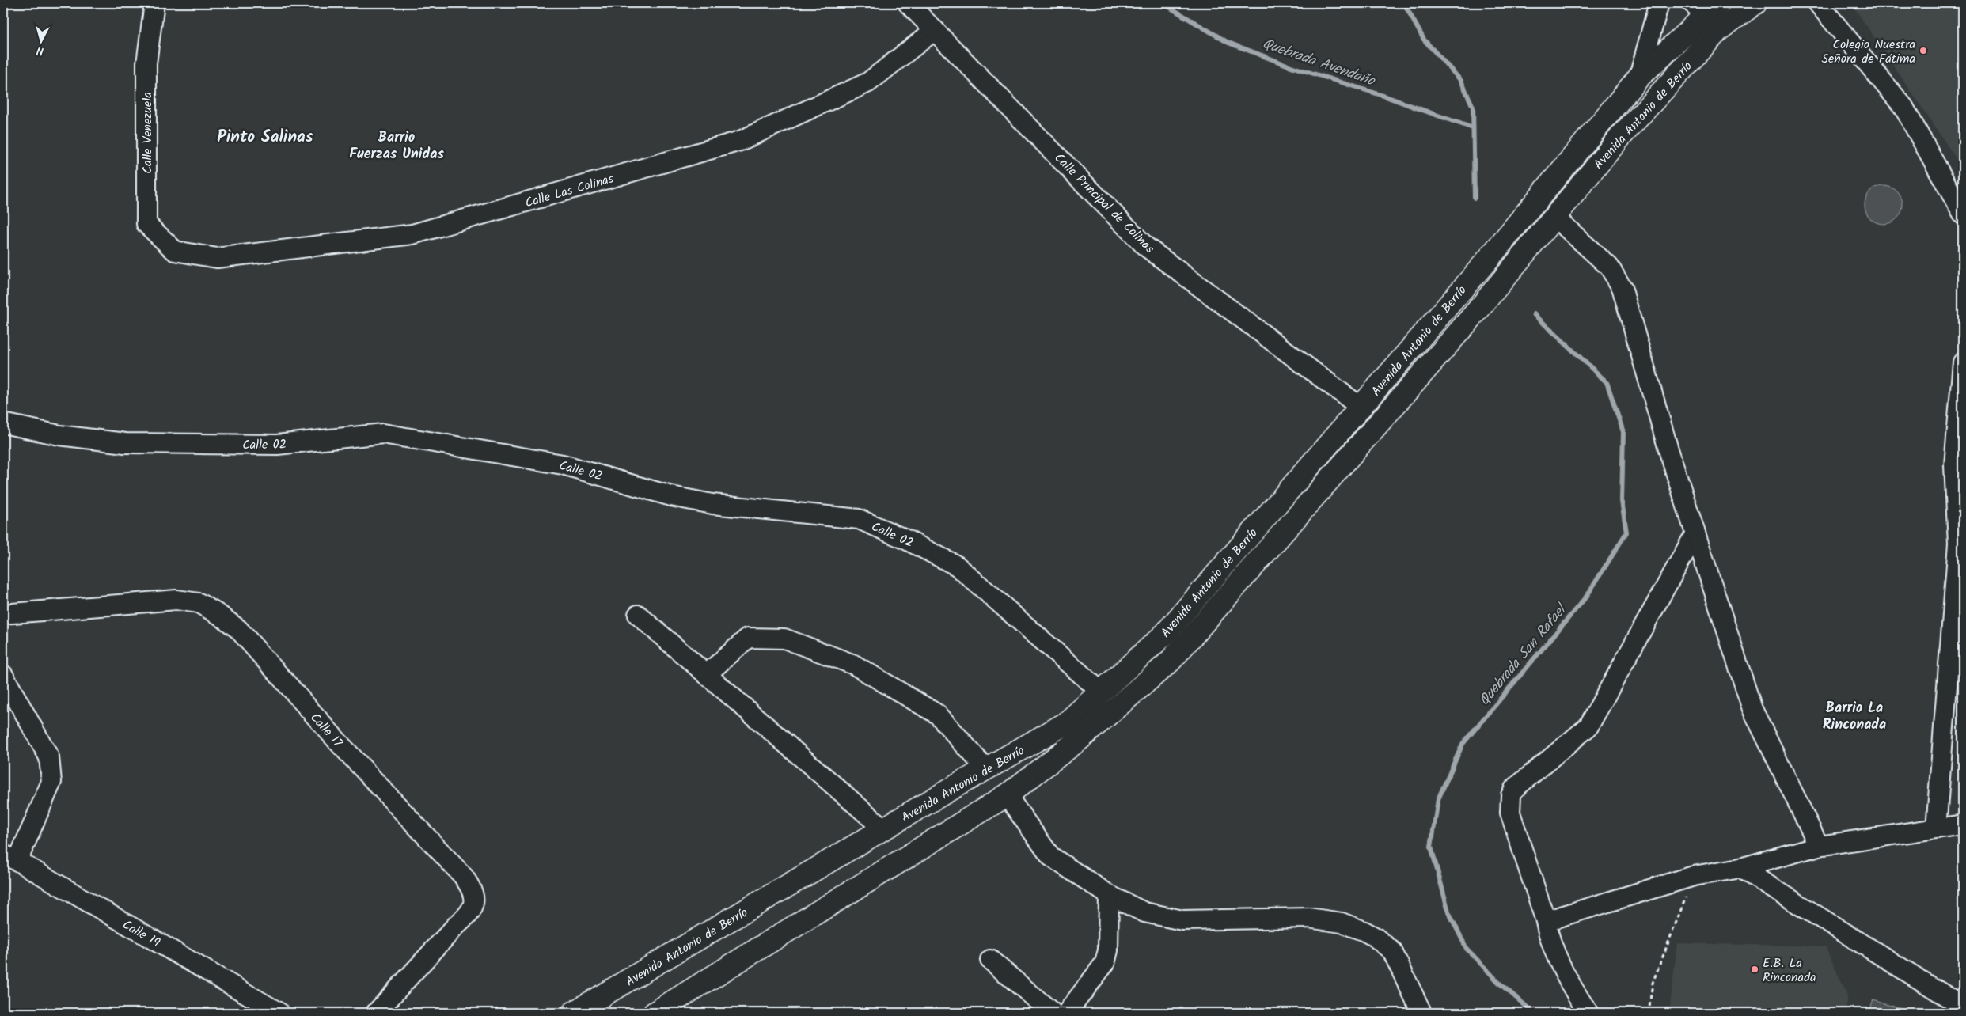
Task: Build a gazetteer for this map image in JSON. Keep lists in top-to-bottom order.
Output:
{
  "streets": {
    "street": [
      "Avenida Antonio de Berrío",
      "Calle Venezuela",
      "Calle Las Colinas",
      "Calle Principal de Colinas",
      "Calle 02",
      "Calle 17",
      "Calle 19"
    ]
  },
  "crossings": [
    ["Avenida Antonio de Berrío", "Calle Principal de Colinas"],
    ["Avenida Antonio de Berrío", "Calle 02"],
    ["Calle Venezuela", "Calle Las Colinas"],
    ["Calle Las Colinas", "Calle Principal de Colinas"]
  ],
  "districts": ["Pinto Salinas", "Barrio Fuerzas Unidas", "Barrio La Rinconada"],
  "water": ["Quebrada Avendaño", "Quebrada San Rafael"],
  "places": ["Colegio Nuestra Señora de Fátima", "E.B. La Rinconada"],
  "north": "bottom"
}
